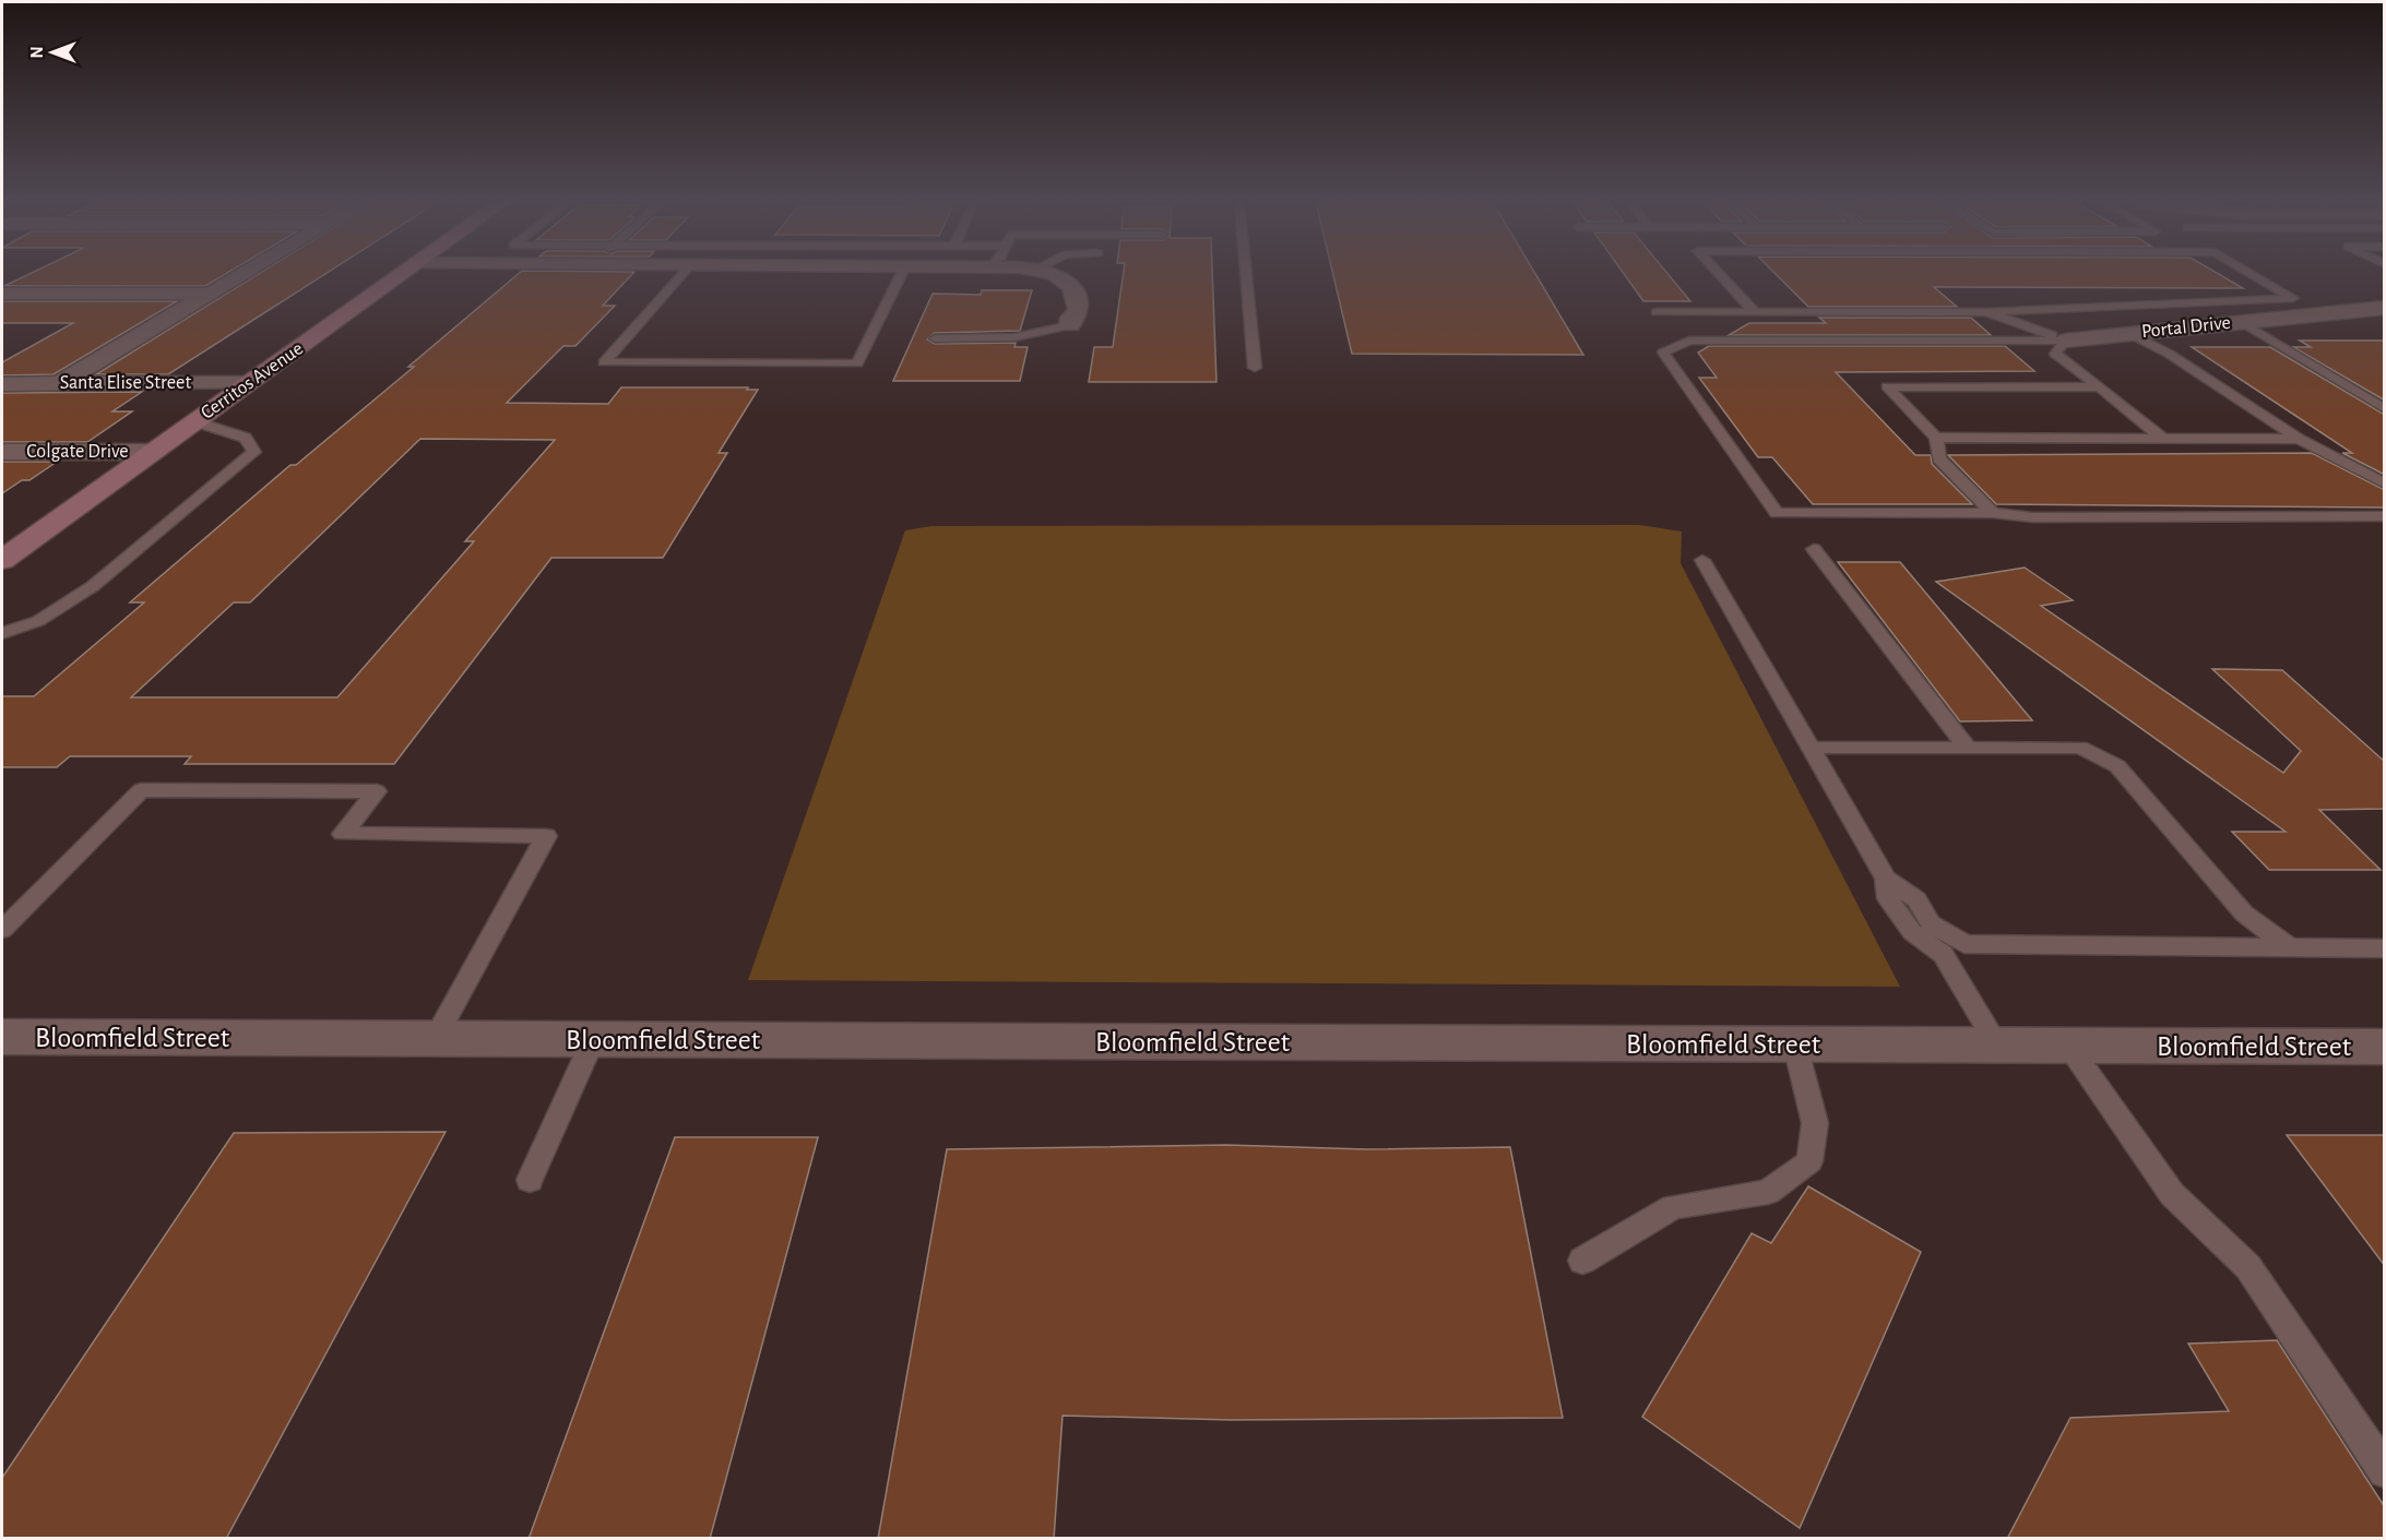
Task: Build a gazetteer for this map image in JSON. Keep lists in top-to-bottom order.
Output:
{
  "streets": {
    "main road": ["Cerritos Avenue"],
    "street": [
      "Portal Drive",
      "Santa Elise Street",
      "Colgate Drive",
      "Bloomfield Street"
    ]
  },
  "crossings": [
    ["Cerritos Avenue", "Santa Elise Street"],
    ["Cerritos Avenue", "Colgate Drive"]
  ],
  "north": "left"
}
